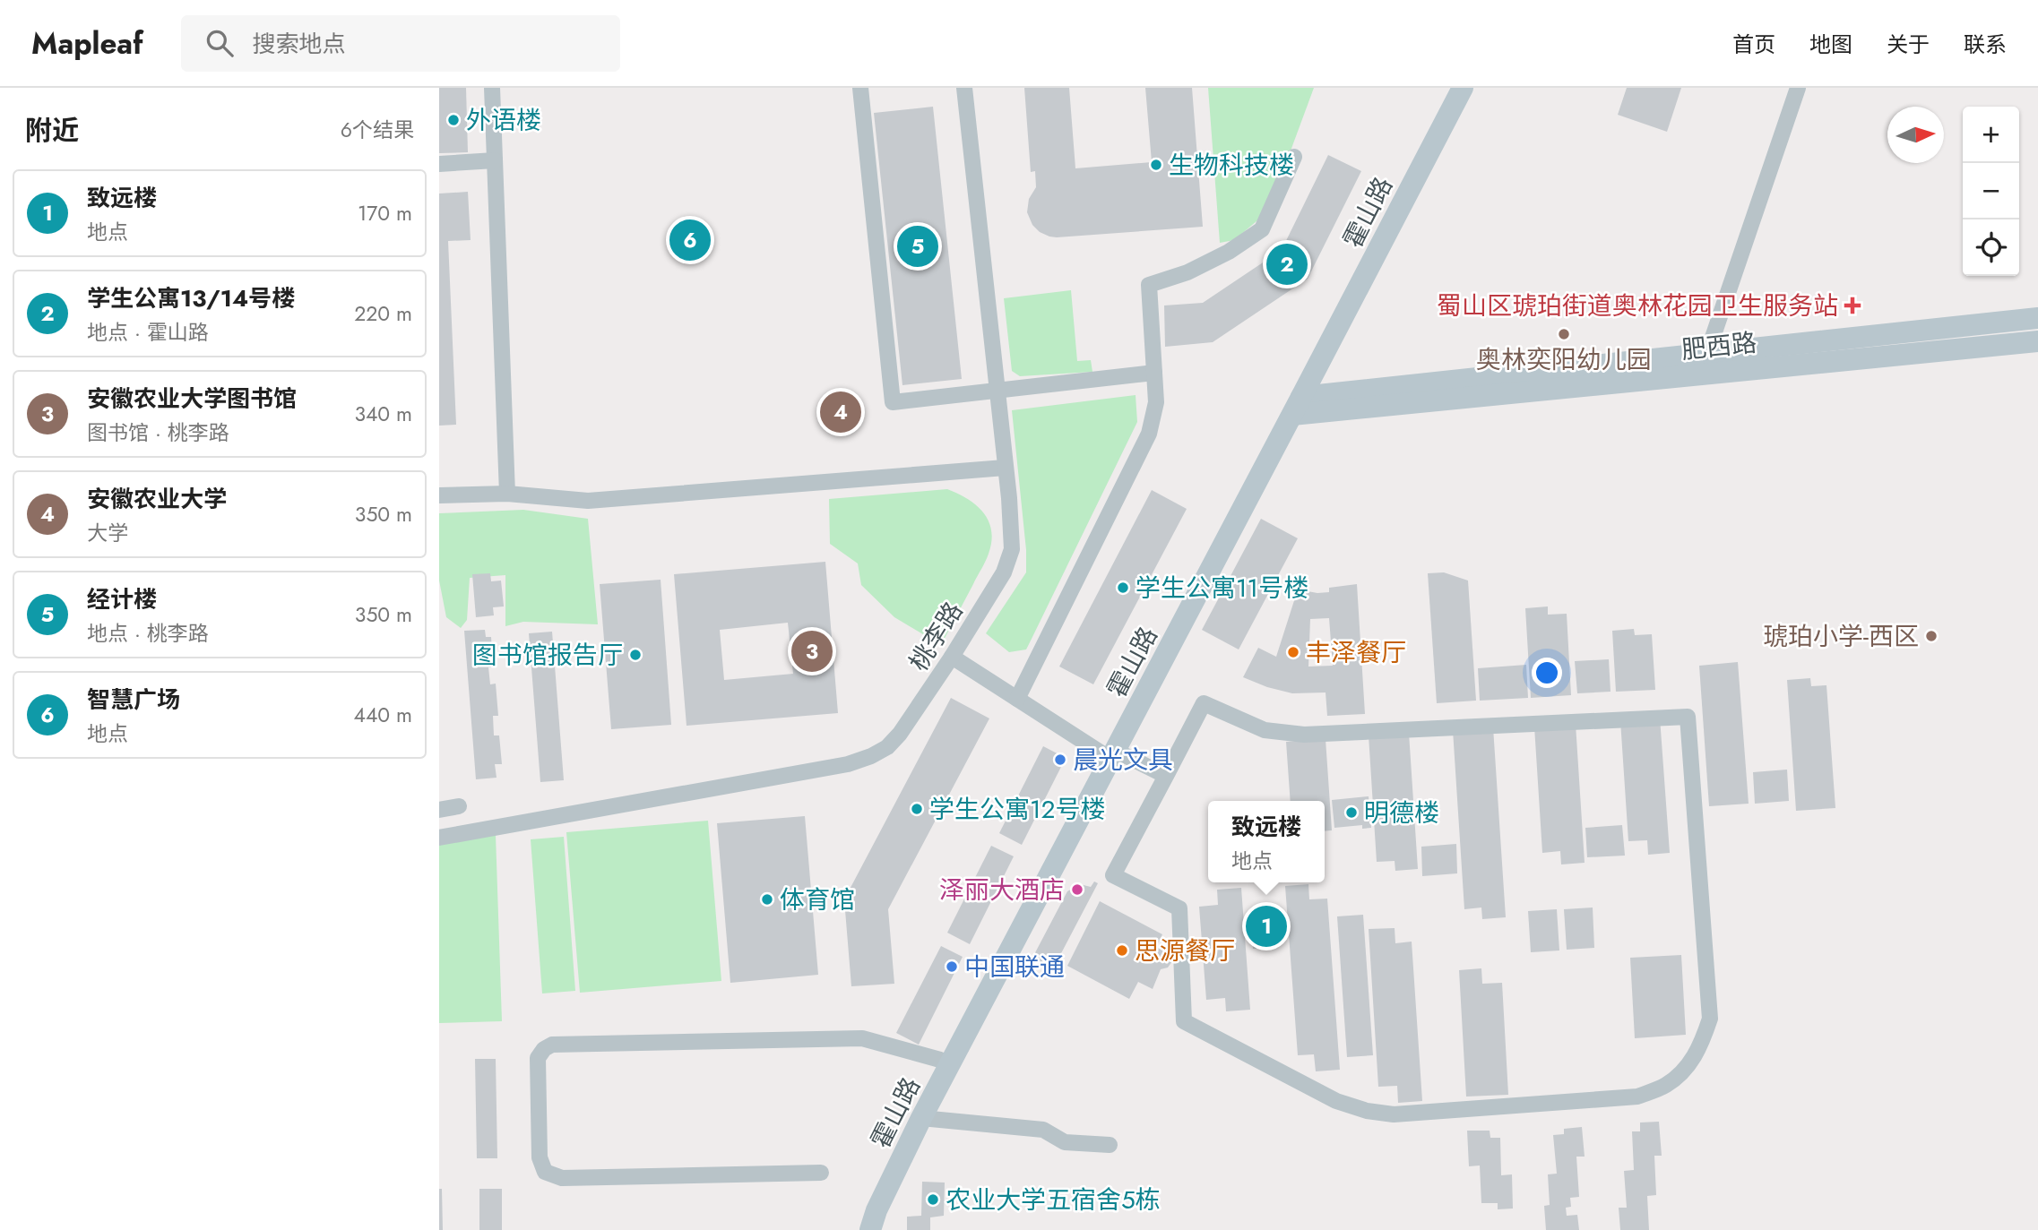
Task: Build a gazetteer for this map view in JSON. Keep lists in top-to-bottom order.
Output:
{
  "streets": {
    "main road": ["霍山路", "肥西路"],
    "street": ["桃李路"]
  },
  "crossings": [
    ["霍山路", "肥西路"]
  ],
  "places": {
    "other": [
      "外语楼",
      "生物科技楼",
      "奥林奕阳幼儿园",
      "学生公寓11号楼",
      "琥珀小学-西区",
      "丰泽餐厅",
      "图书馆报告厅",
      "晨光文具",
      "学生公寓12号楼",
      "明德楼",
      "泽丽大酒店",
      "体育馆",
      "思源餐厅",
      "中国联通",
      "农业大学五宿舍5栋"
    ],
    "health": ["蜀山区琥珀街道奥林花园卫生服务站"]
  },
  "north": "right",
  "page": {
    "header": "Mapleaf",
    "search": "搜索地点",
    "nav": [
      "首页",
      "地图",
      "关于",
      "联系"
    ],
    "heading": ["附近", "6个结果"],
    "map_buttons": ["+", "−"],
    "list": [
      {
        "mark": "1",
        "name": "致远楼",
        "note": "地点",
        "value": "170 m"
      },
      {
        "mark": "2",
        "name": "学生公寓13/14号楼",
        "note": "地点 · 霍山路",
        "value": "220 m"
      },
      {
        "mark": "3",
        "name": "安徽农业大学图书馆",
        "note": "图书馆 · 桃李路",
        "value": "340 m"
      },
      {
        "mark": "4",
        "name": "安徽农业大学",
        "note": "大学",
        "value": "350 m"
      },
      {
        "mark": "5",
        "name": "经计楼",
        "note": "地点 · 桃李路",
        "value": "350 m"
      },
      {
        "mark": "6",
        "name": "智慧广场",
        "note": "地点",
        "value": "440 m"
      }
    ],
    "pins": [
      "6",
      "5",
      "2",
      "4",
      "3",
      "1"
    ],
    "popup": ["致远楼", "地点"]
  }
}
